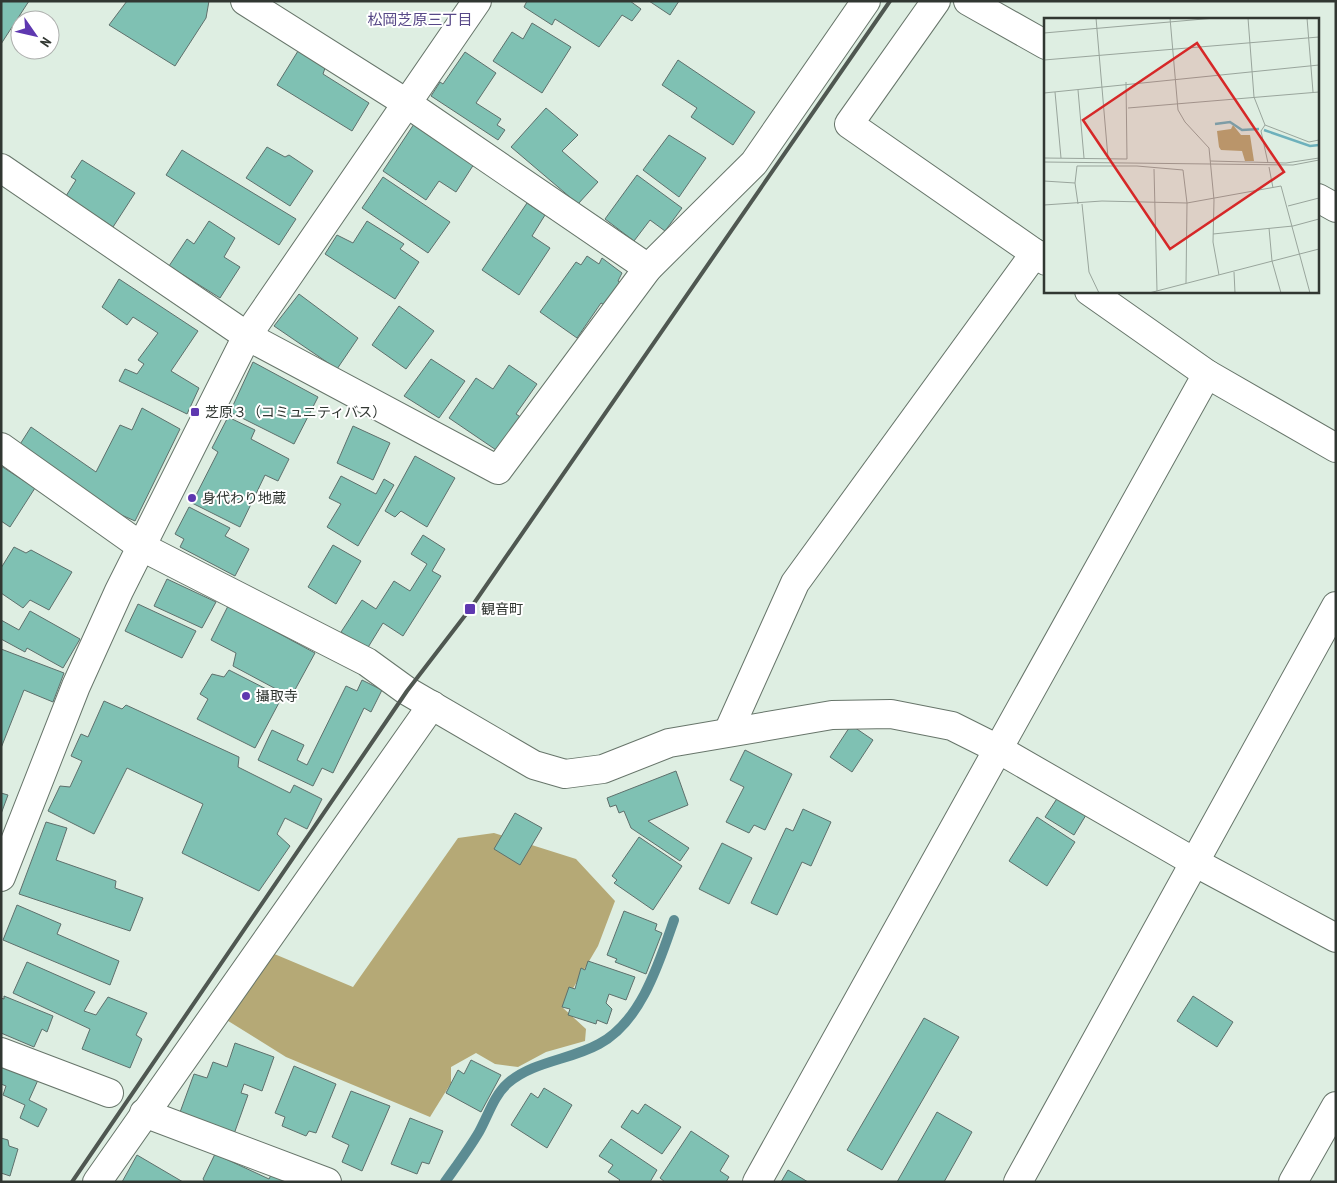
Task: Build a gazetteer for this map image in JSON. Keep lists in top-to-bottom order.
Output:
{
  "districts": ["松岡芝原三丁目"],
  "places": {
    "transit": ["芝原３（コミュニティバス）", "観音町"],
    "other": ["身代わり地蔵", "攝取寺"]
  },
  "north": "bottom right"
}
